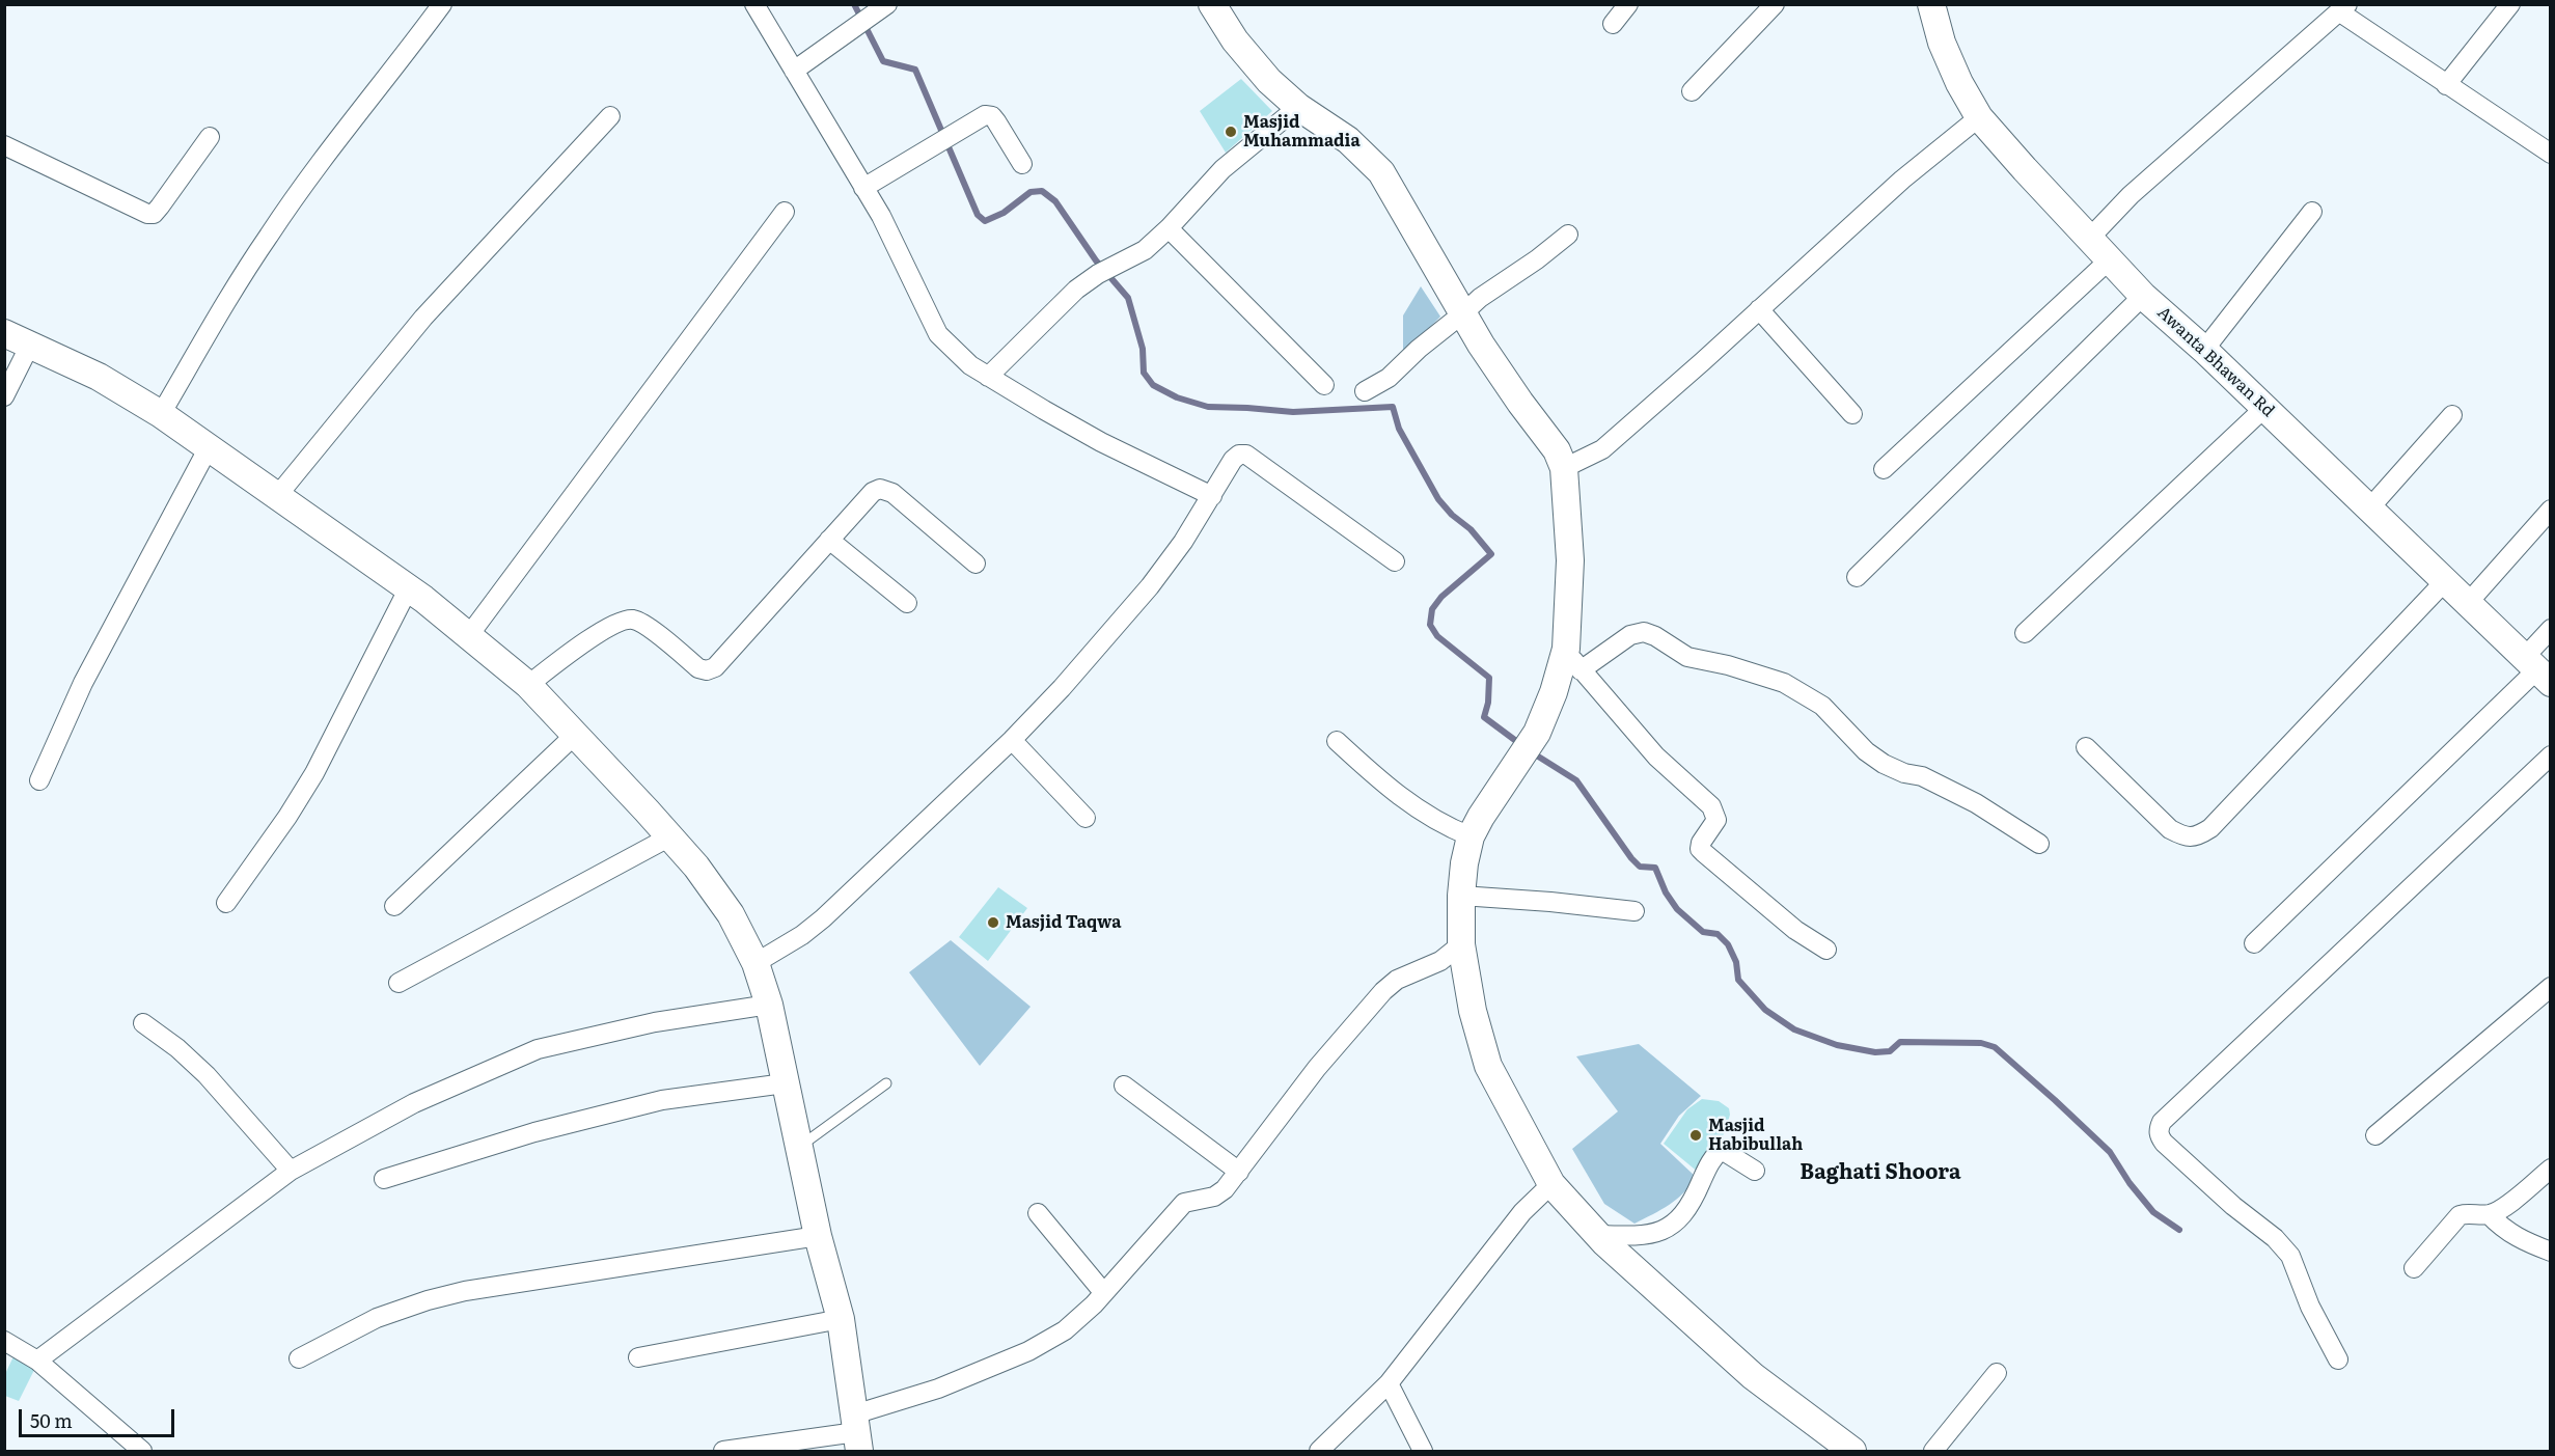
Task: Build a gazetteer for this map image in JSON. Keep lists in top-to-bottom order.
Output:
{
  "streets": {
    "street": ["Awanta Bhawan Rd"]
  },
  "districts": ["Baghati Shoora"],
  "places": ["Masjid Muhammadia", "Masjid Taqwa", "Masjid Habibullah"],
  "scale_bar": "50 m"
}
